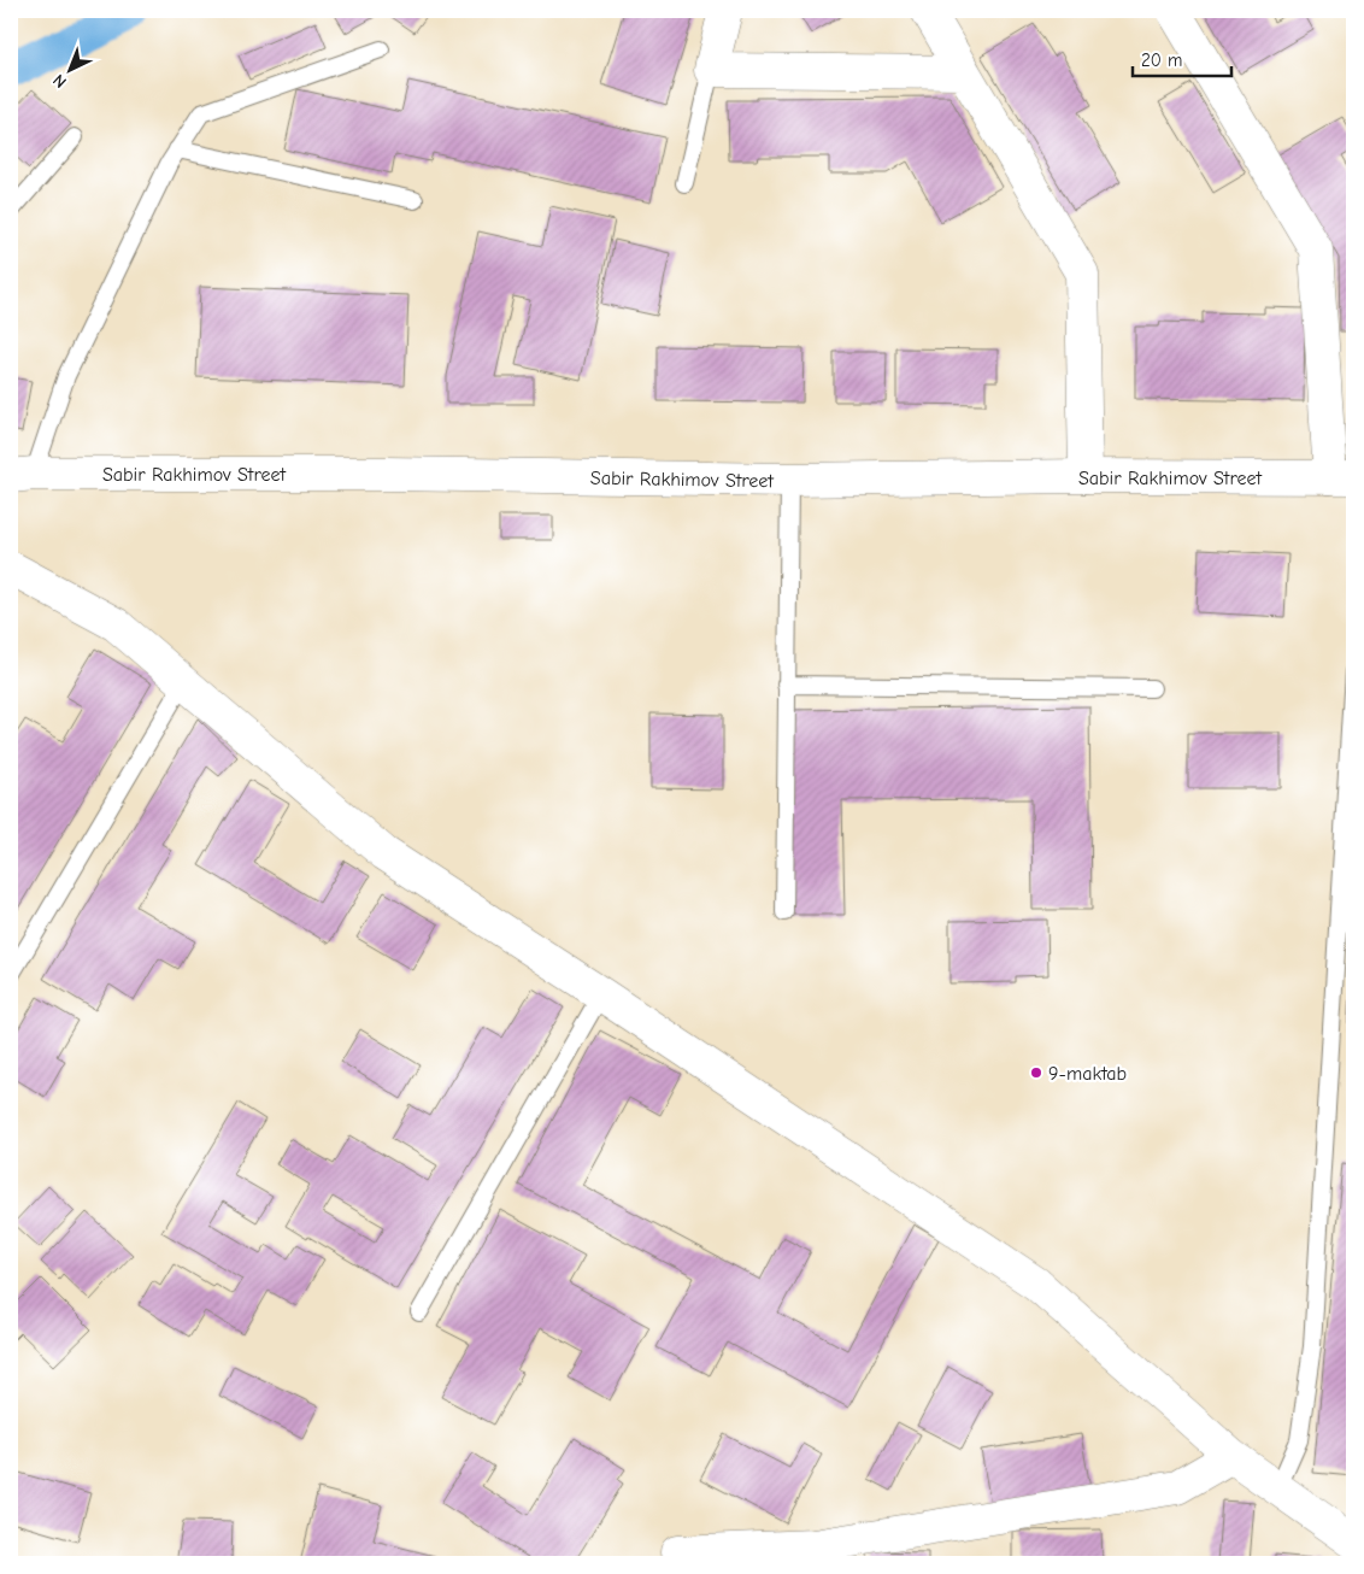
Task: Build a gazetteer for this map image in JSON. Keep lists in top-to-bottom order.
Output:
{
  "streets": {
    "street": ["Sabir Rakhimov Street"]
  },
  "places": ["9-maktab"],
  "scale_bar": "20 m",
  "north": "bottom left"
}
